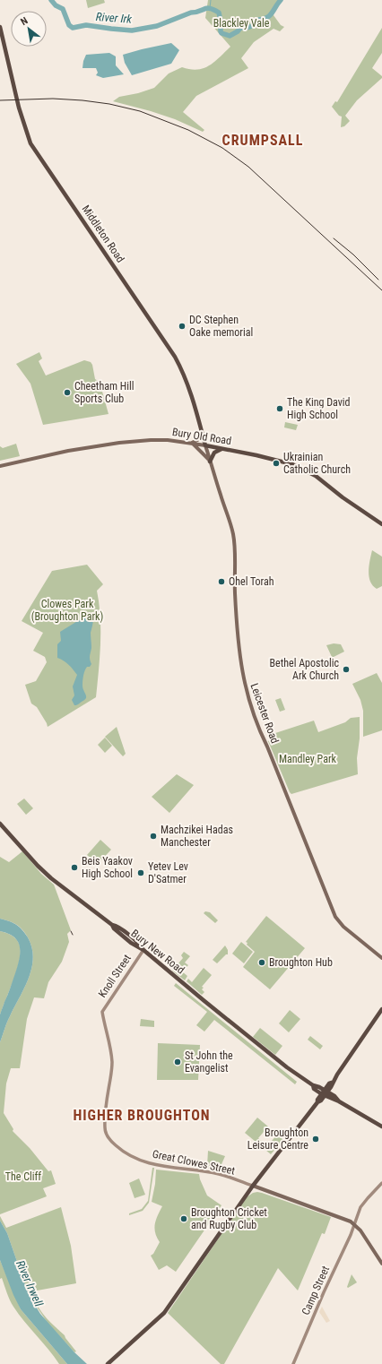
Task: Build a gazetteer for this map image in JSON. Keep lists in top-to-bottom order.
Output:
{
  "streets": {
    "highway": ["Middleton Road", "Bury Old Road", "Bury New Road"],
    "main road": [
      "Leicester Road",
      "Knoll Street",
      "Great Clowes Street",
      "Camp Street"
    ]
  },
  "crossings": [
    ["Middleton Road", "Bury Old Road"],
    ["Middleton Road", "Leicester Road"],
    ["Bury Old Road", "Leicester Road"],
    ["Bury New Road", "Knoll Street"],
    ["Knoll Street", "Great Clowes Street"],
    ["Great Clowes Street", "Camp Street"]
  ],
  "districts": ["CRUMPSALL", "HIGHER BROUGHTON"],
  "water": ["River Irk", "River Irwell"],
  "parks": [
    "Blackley Vale",
    "Clowes Park (Broughton Park)",
    "Mandley Park",
    "The Cliff"
  ],
  "places": [
    "DC Stephen Oake memorial",
    "Cheetham Hill Sports Club",
    "The King David High School",
    "Ukrainian Catholic Church",
    "Ohel Torah",
    "Bethel Apostolic Ark Church",
    "Machzikei Hadas Manchester",
    "Beis Yaakov High School",
    "Yetev Lev D'Satmer",
    "Broughton Hub",
    "St John the Evangelist",
    "Broughton Leisure Centre",
    "Broughton Cricket and Rugby Club"
  ],
  "north": "top left"
}
